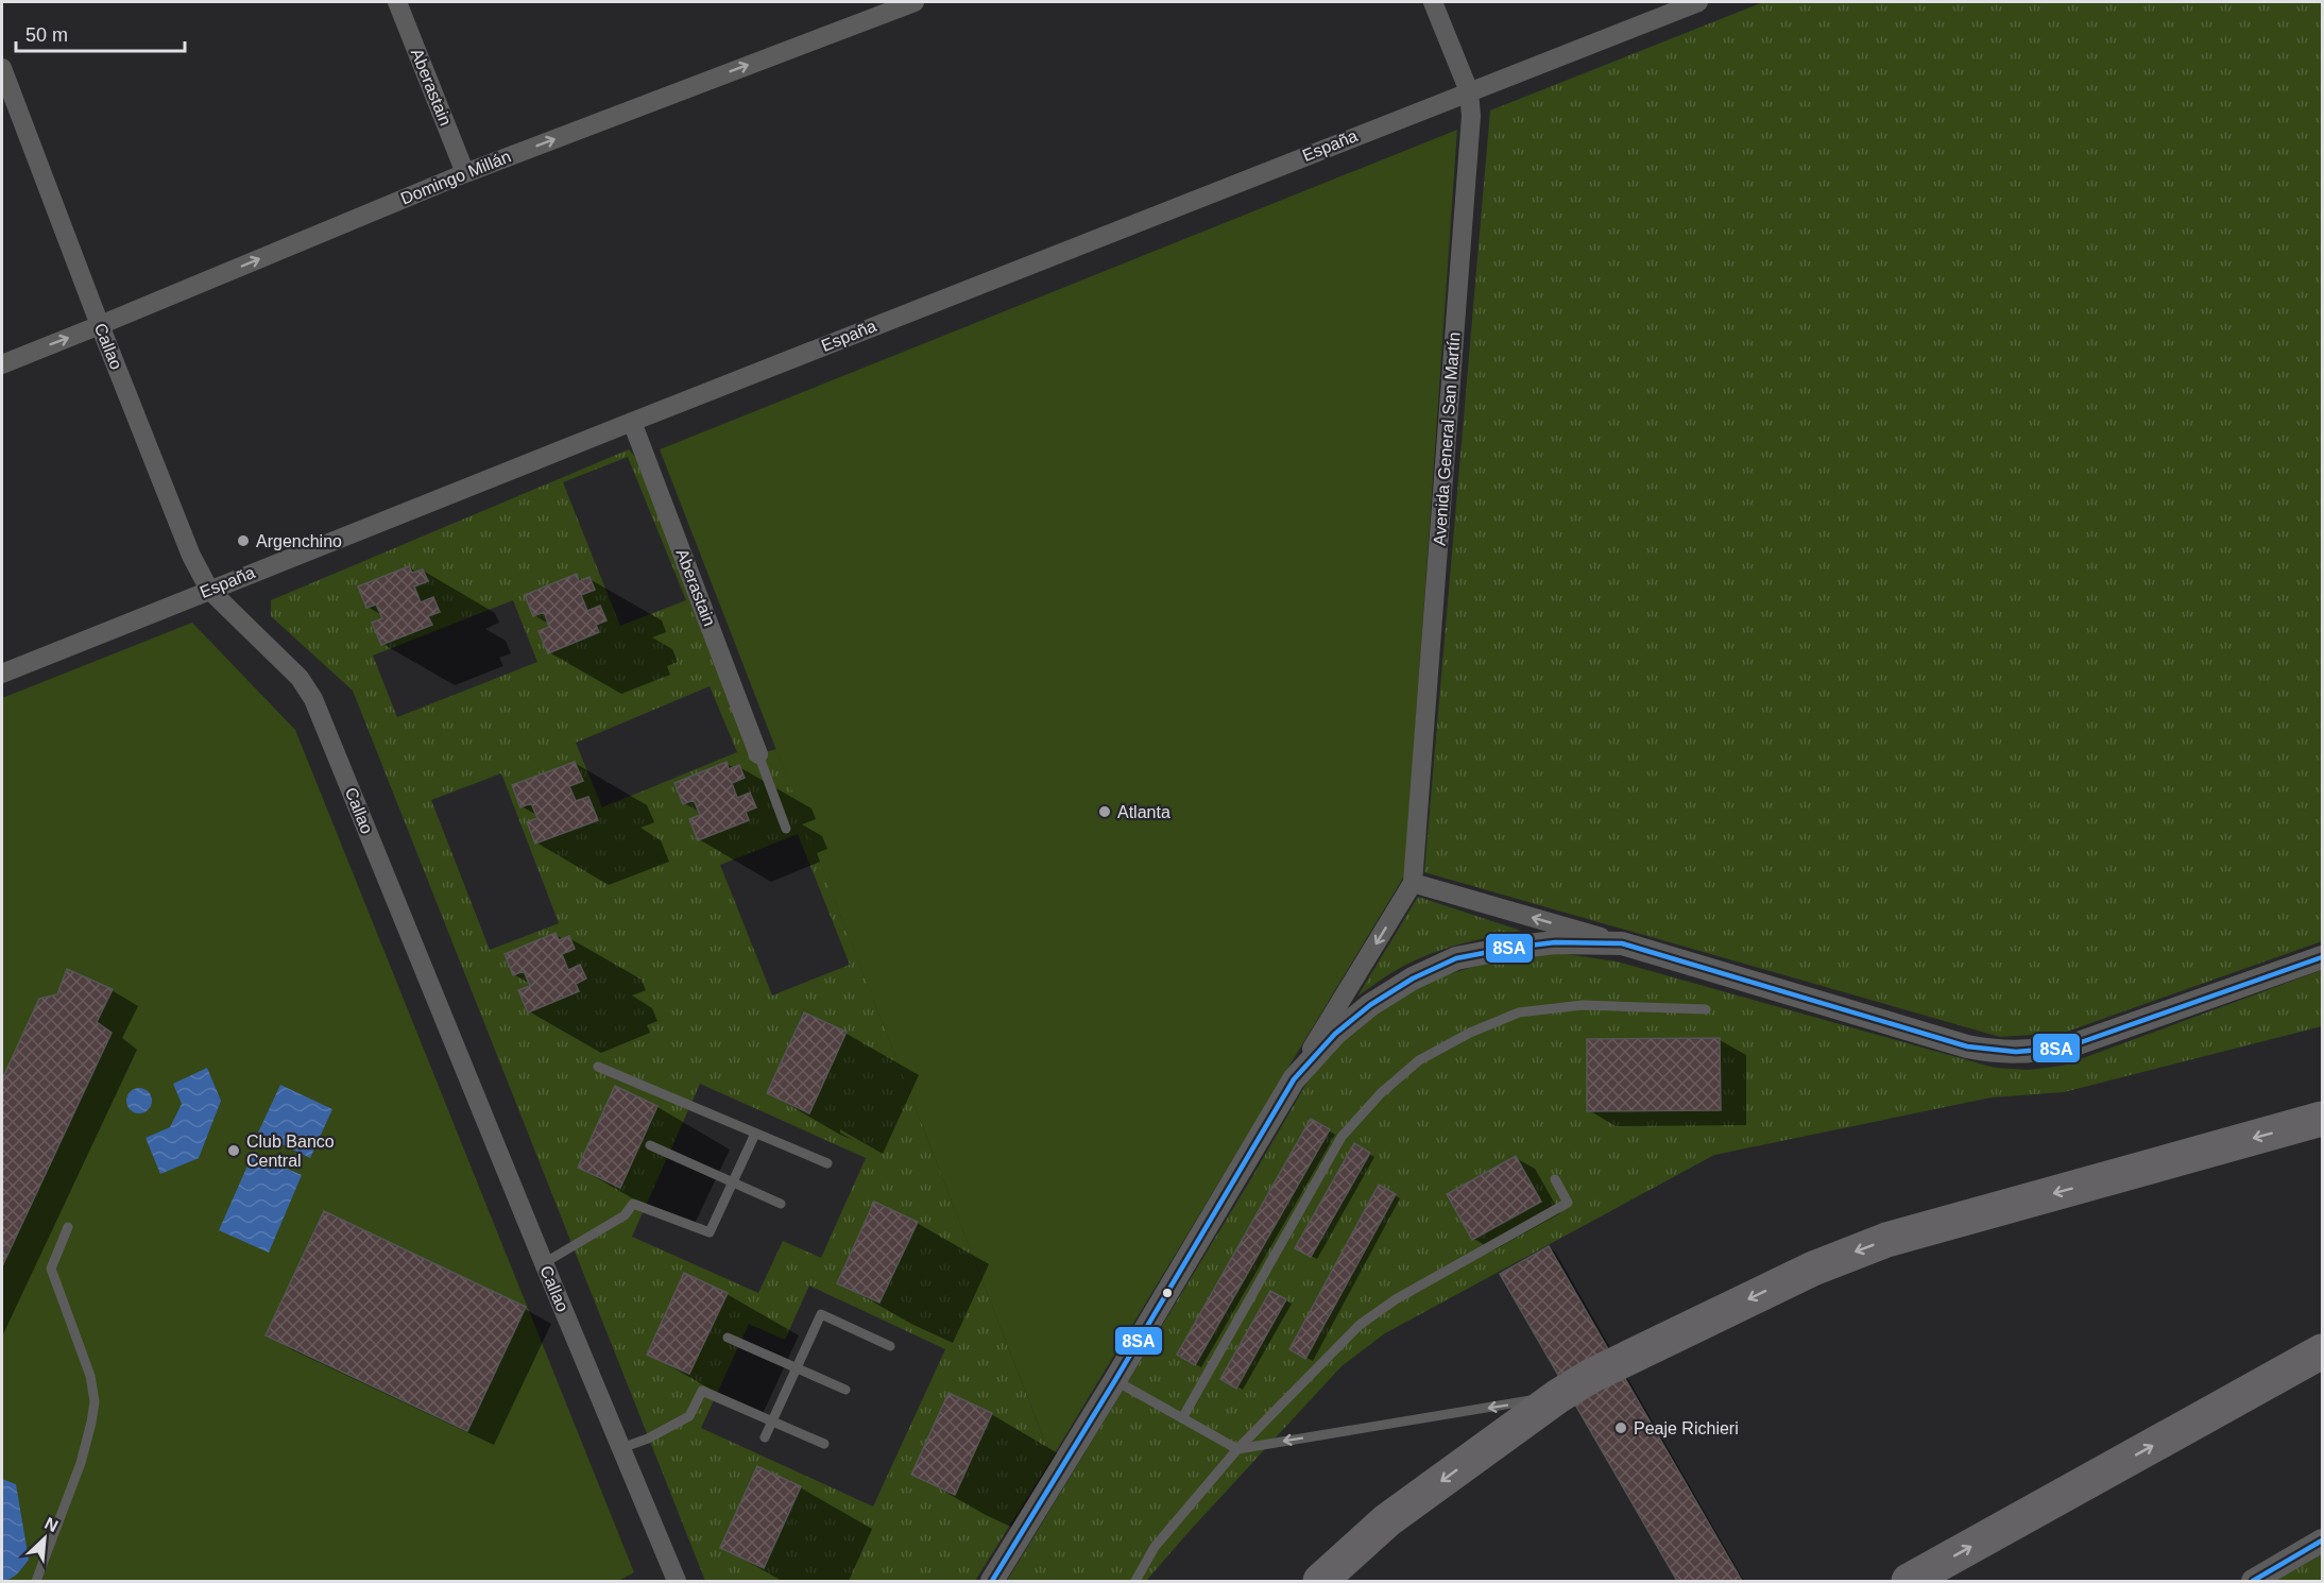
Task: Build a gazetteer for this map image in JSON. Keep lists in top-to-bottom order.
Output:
{
  "streets": {
    "street": [
      "Aberastain",
      "España",
      "Domingo Millán",
      "Callao",
      "Avenida General San Martín"
    ]
  },
  "crossings": [
    ["Aberastain", "España"],
    ["Aberastain", "Domingo Millán"],
    ["España", "Callao"],
    ["España", "Avenida General San Martín"],
    ["Domingo Millán", "Callao"]
  ],
  "one_way": ["Domingo Millán"],
  "places": [
    "Argenchino",
    "Atlanta",
    "Club Banco Central",
    "Peaje Richieri"
  ],
  "lines": ["transit line 8SA"],
  "scale_bar": "50 m",
  "north": "top right"
}
